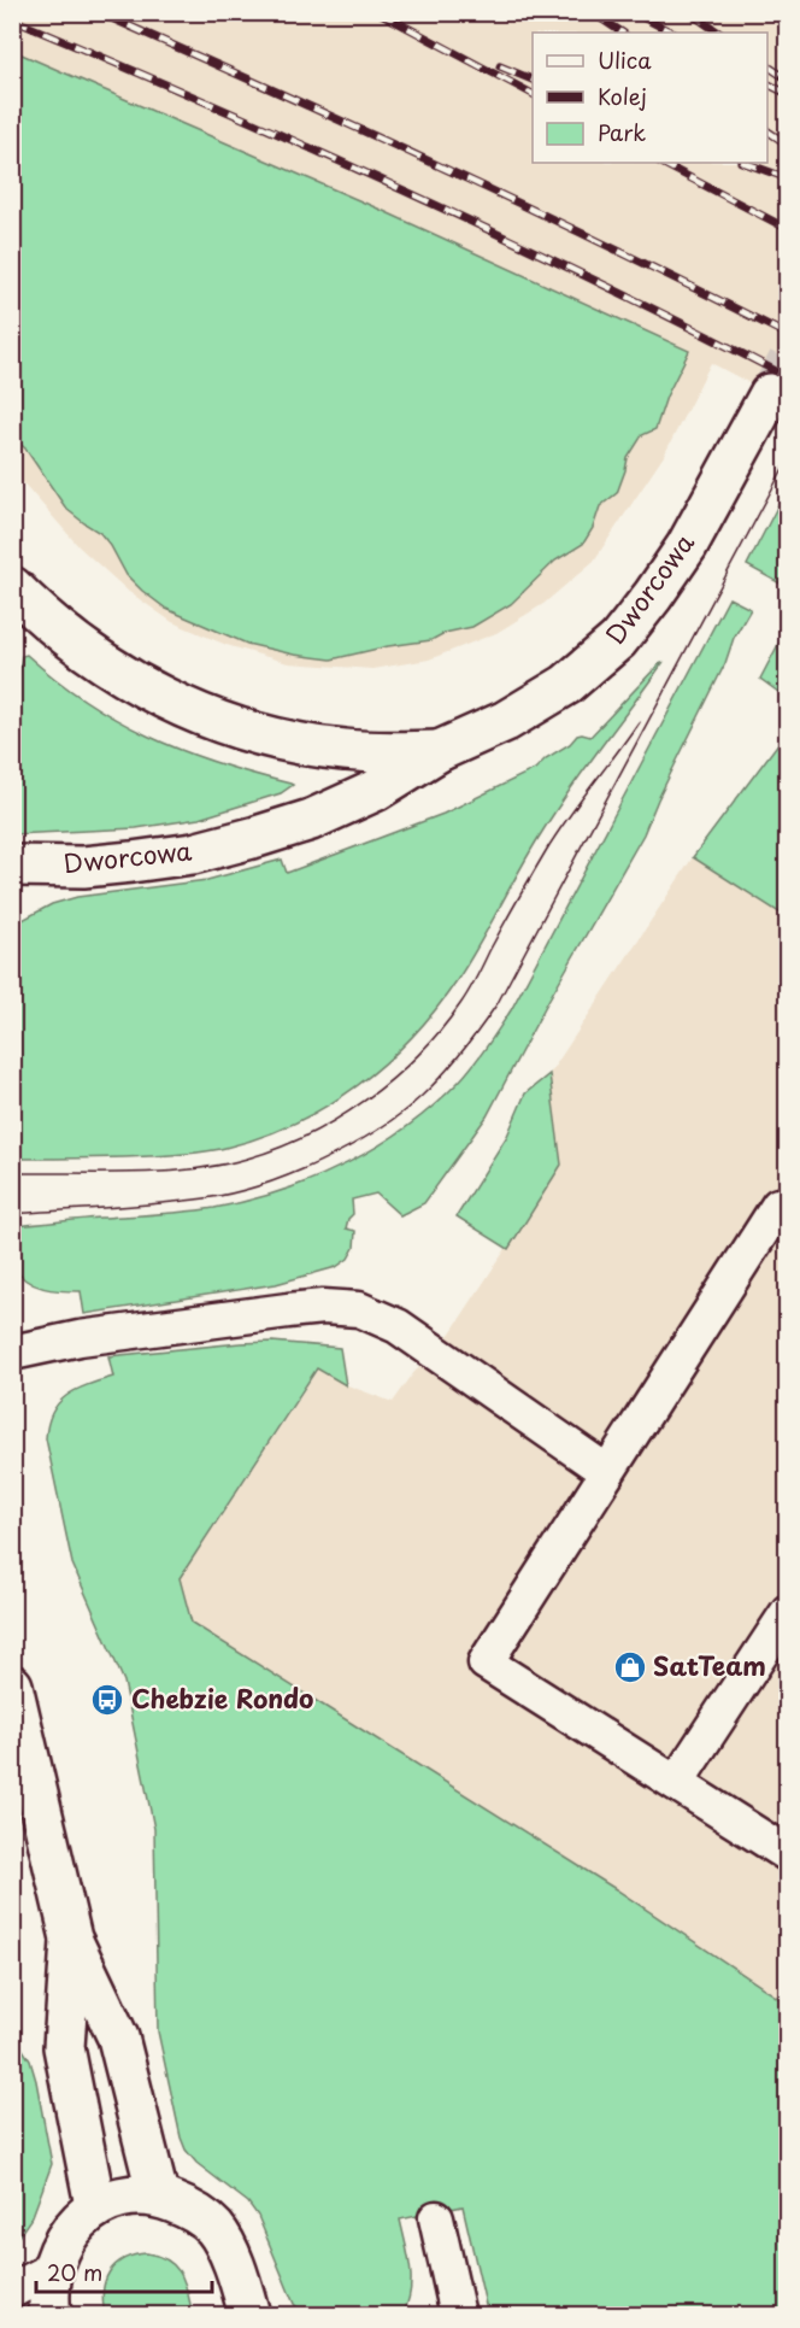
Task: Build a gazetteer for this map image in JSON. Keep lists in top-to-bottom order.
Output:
{
  "streets": {
    "main road": ["Dworcowa"]
  },
  "places": {
    "shop": ["SatTeam"],
    "bus stop": ["Chebzie Rondo"]
  },
  "legend": ["Ulica", "Kolej", "Park"],
  "scale_bar": "20 m"
}
